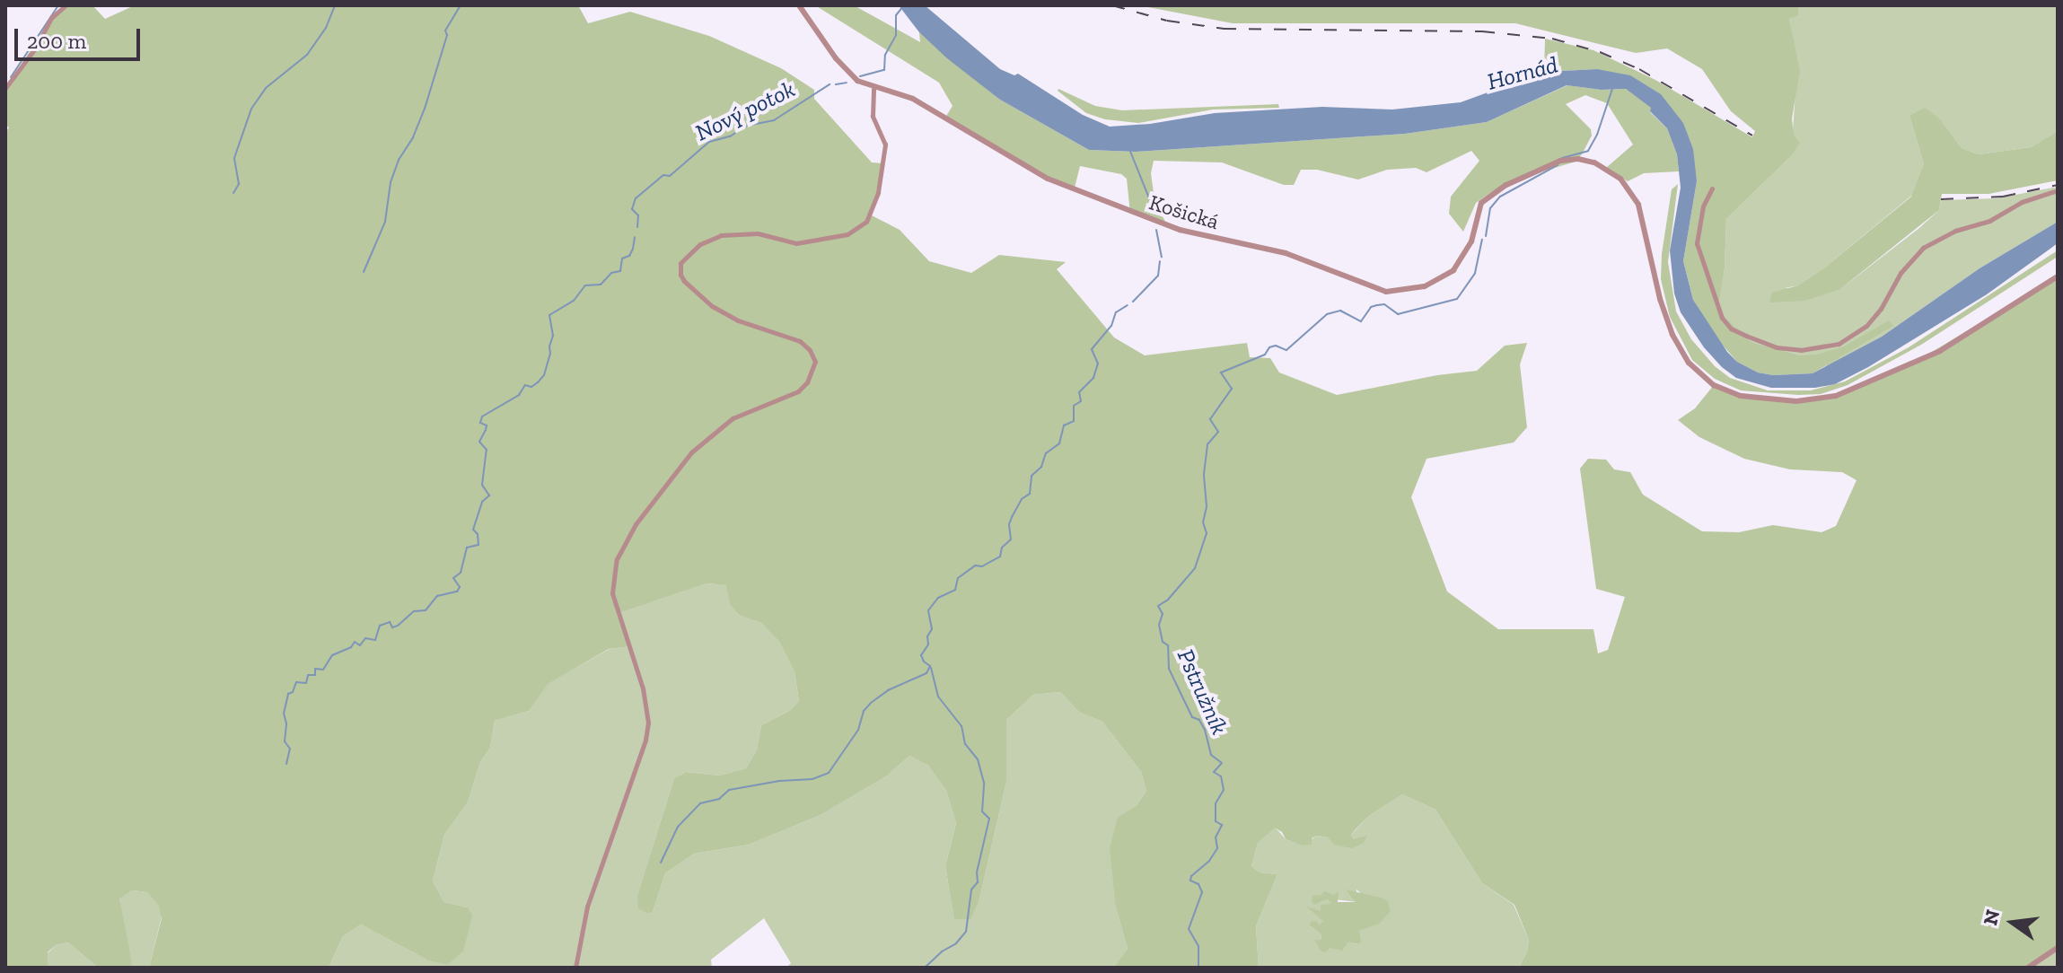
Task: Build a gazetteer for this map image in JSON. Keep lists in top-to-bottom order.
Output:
{
  "streets": {
    "street": ["Košická"]
  },
  "water": ["Hornád", "Nový potok", "Pstružník"],
  "scale_bar": "200 m",
  "north": "left"
}
